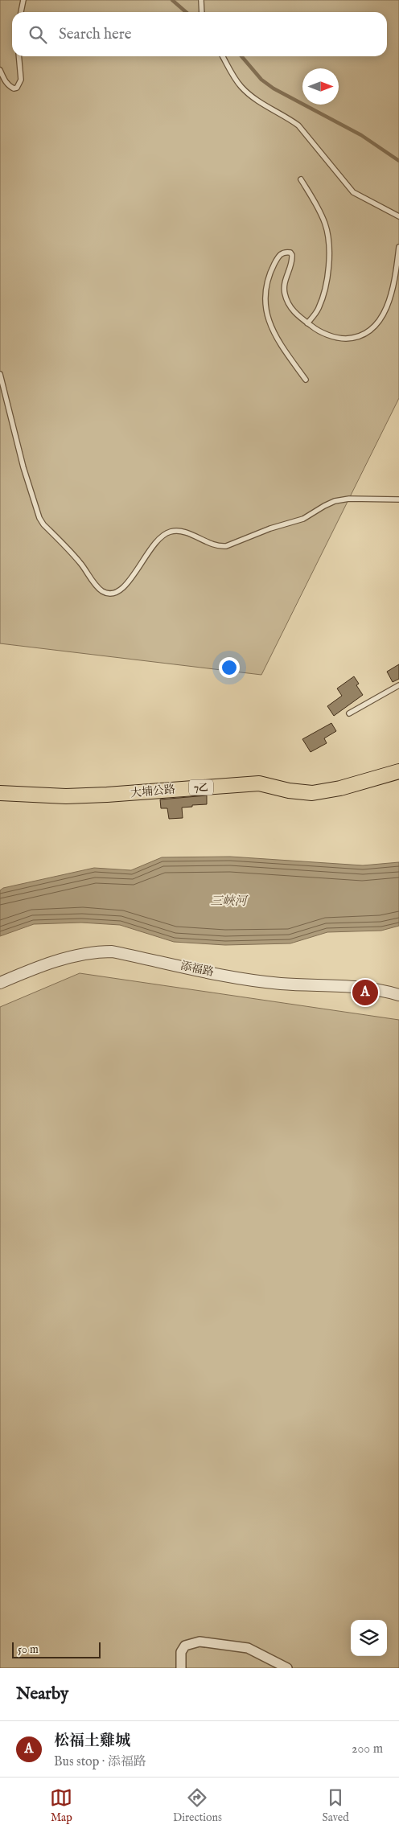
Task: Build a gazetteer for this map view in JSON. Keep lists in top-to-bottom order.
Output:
{
  "streets": {
    "main road": ["7乙", "大埔公路"],
    "street": ["添福路"]
  },
  "water": ["三峽河"],
  "scale_bar": "50 m",
  "north": "right",
  "page": {
    "search": "Search here",
    "pins": "A",
    "scale": "50 m",
    "heading": "Nearby",
    "list": [
      {
        "mark": "A",
        "name": "松福土雞城",
        "note": "Bus stop · 添福路",
        "value": "200 m"
      }
    ],
    "nav": ["Map", "Directions", "Saved"]
  }
}
